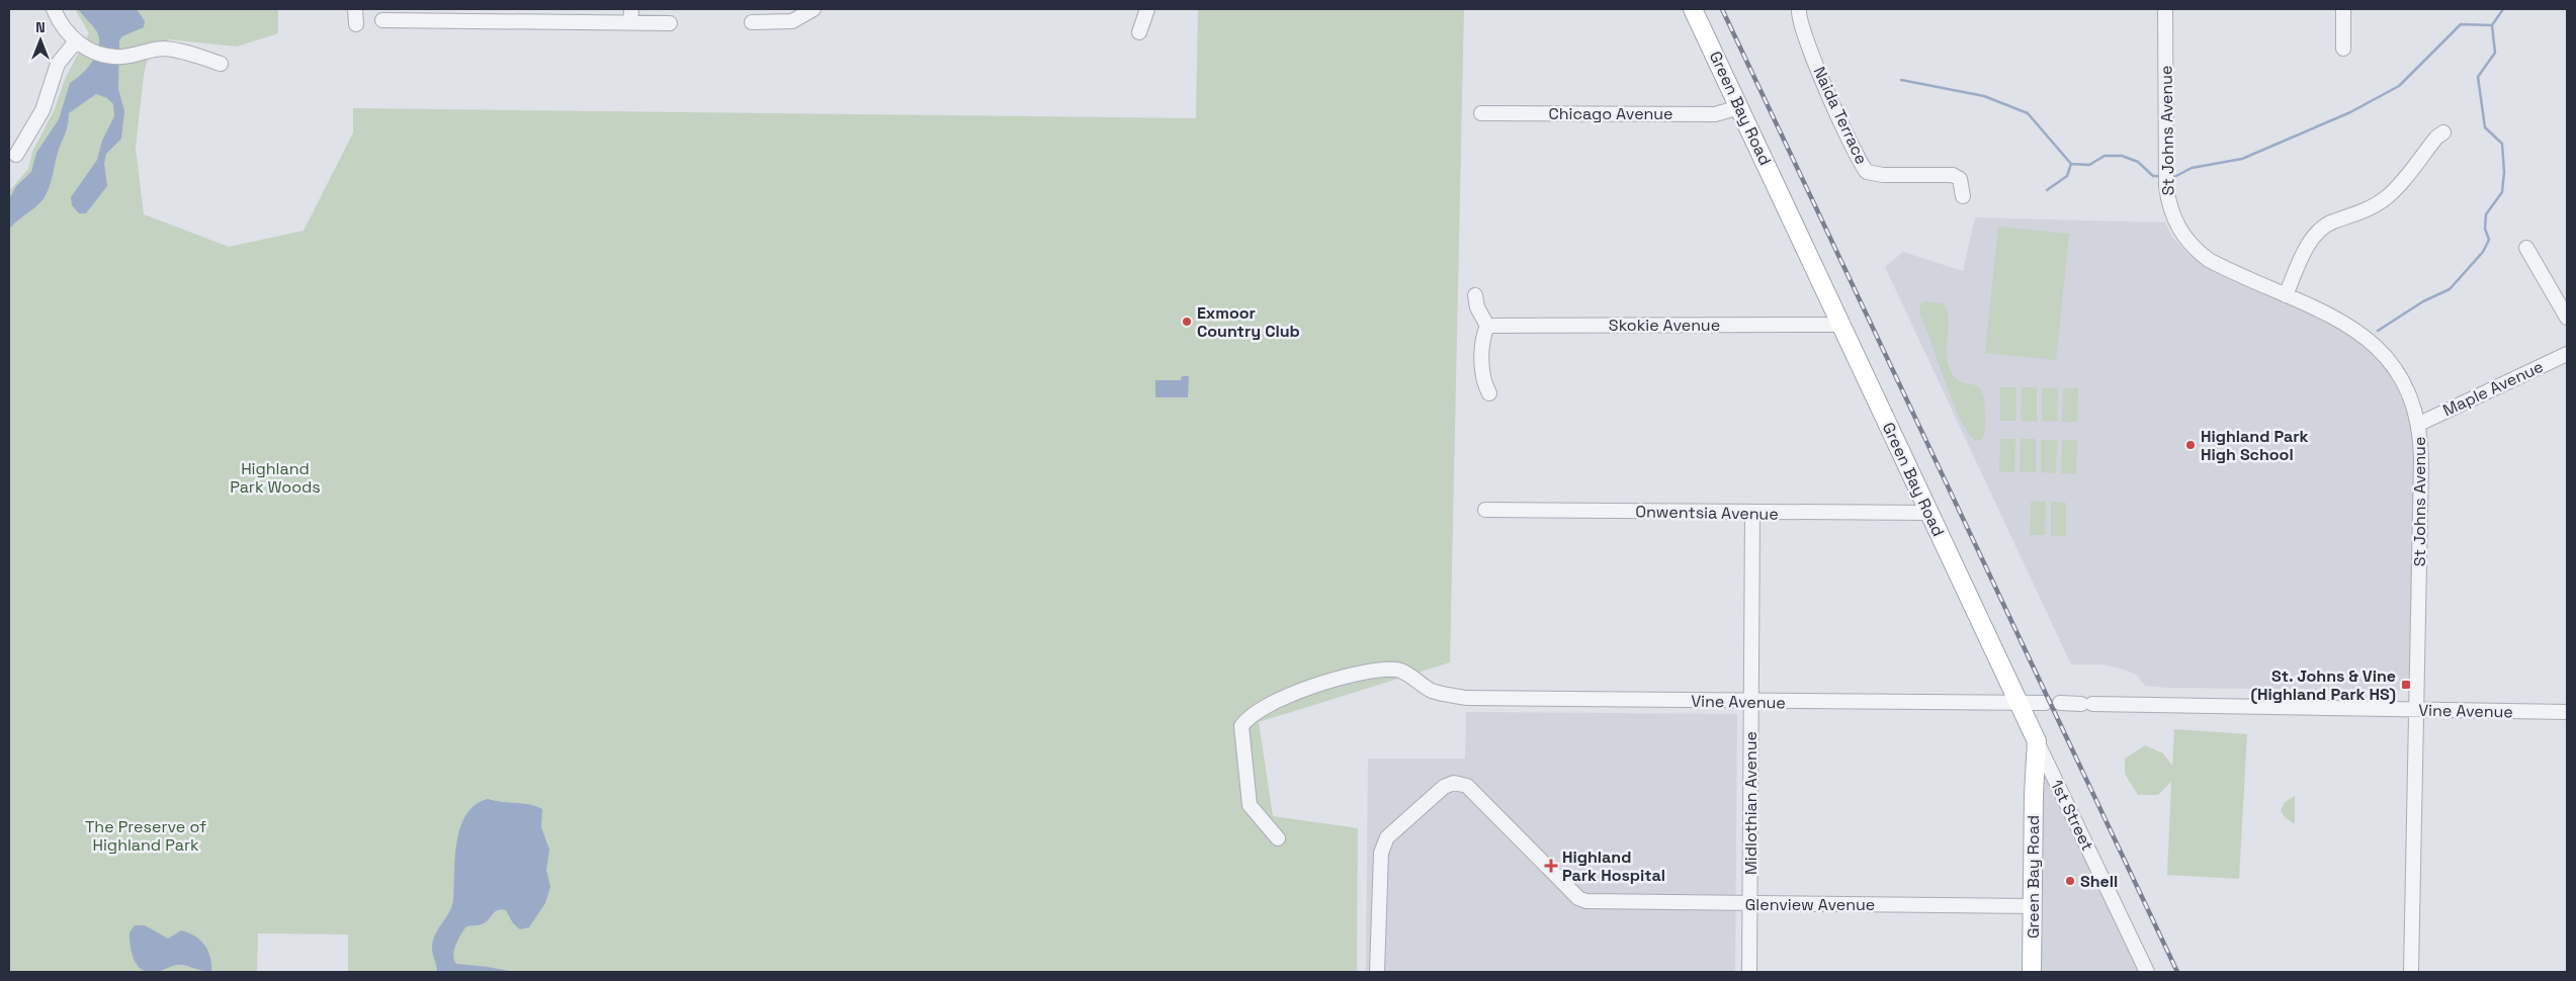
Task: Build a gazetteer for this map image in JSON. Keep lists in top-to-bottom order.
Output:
{
  "streets": {
    "main road": ["Green Bay Road"],
    "street": [
      "Chicago Avenue",
      "Naida Terrace",
      "St Johns Avenue",
      "Skokie Avenue",
      "Maple Avenue",
      "Onwentsia Avenue",
      "Vine Avenue",
      "Midlothian Avenue",
      "1st Street",
      "Glenview Avenue"
    ]
  },
  "crossings": [
    ["Green Bay Road", "Chicago Avenue"],
    ["Green Bay Road", "Skokie Avenue"],
    ["Green Bay Road", "Onwentsia Avenue"],
    ["Green Bay Road", "Vine Avenue"],
    ["Green Bay Road", "1st Street"],
    ["Green Bay Road", "Glenview Avenue"],
    ["St Johns Avenue", "Maple Avenue"],
    ["St Johns Avenue", "Vine Avenue"],
    ["Onwentsia Avenue", "Midlothian Avenue"],
    ["Vine Avenue", "Midlothian Avenue"],
    ["Midlothian Avenue", "Glenview Avenue"]
  ],
  "parks": ["Highland Park Woods", "The Preserve of Highland Park"],
  "places": {
    "other": ["Exmoor Country Club", "Highland Park High School", "Shell"],
    "transit": ["St. Johns & Vine (Highland Park HS)"],
    "health": ["Highland Park Hospital"]
  },
  "north": "top"
}
